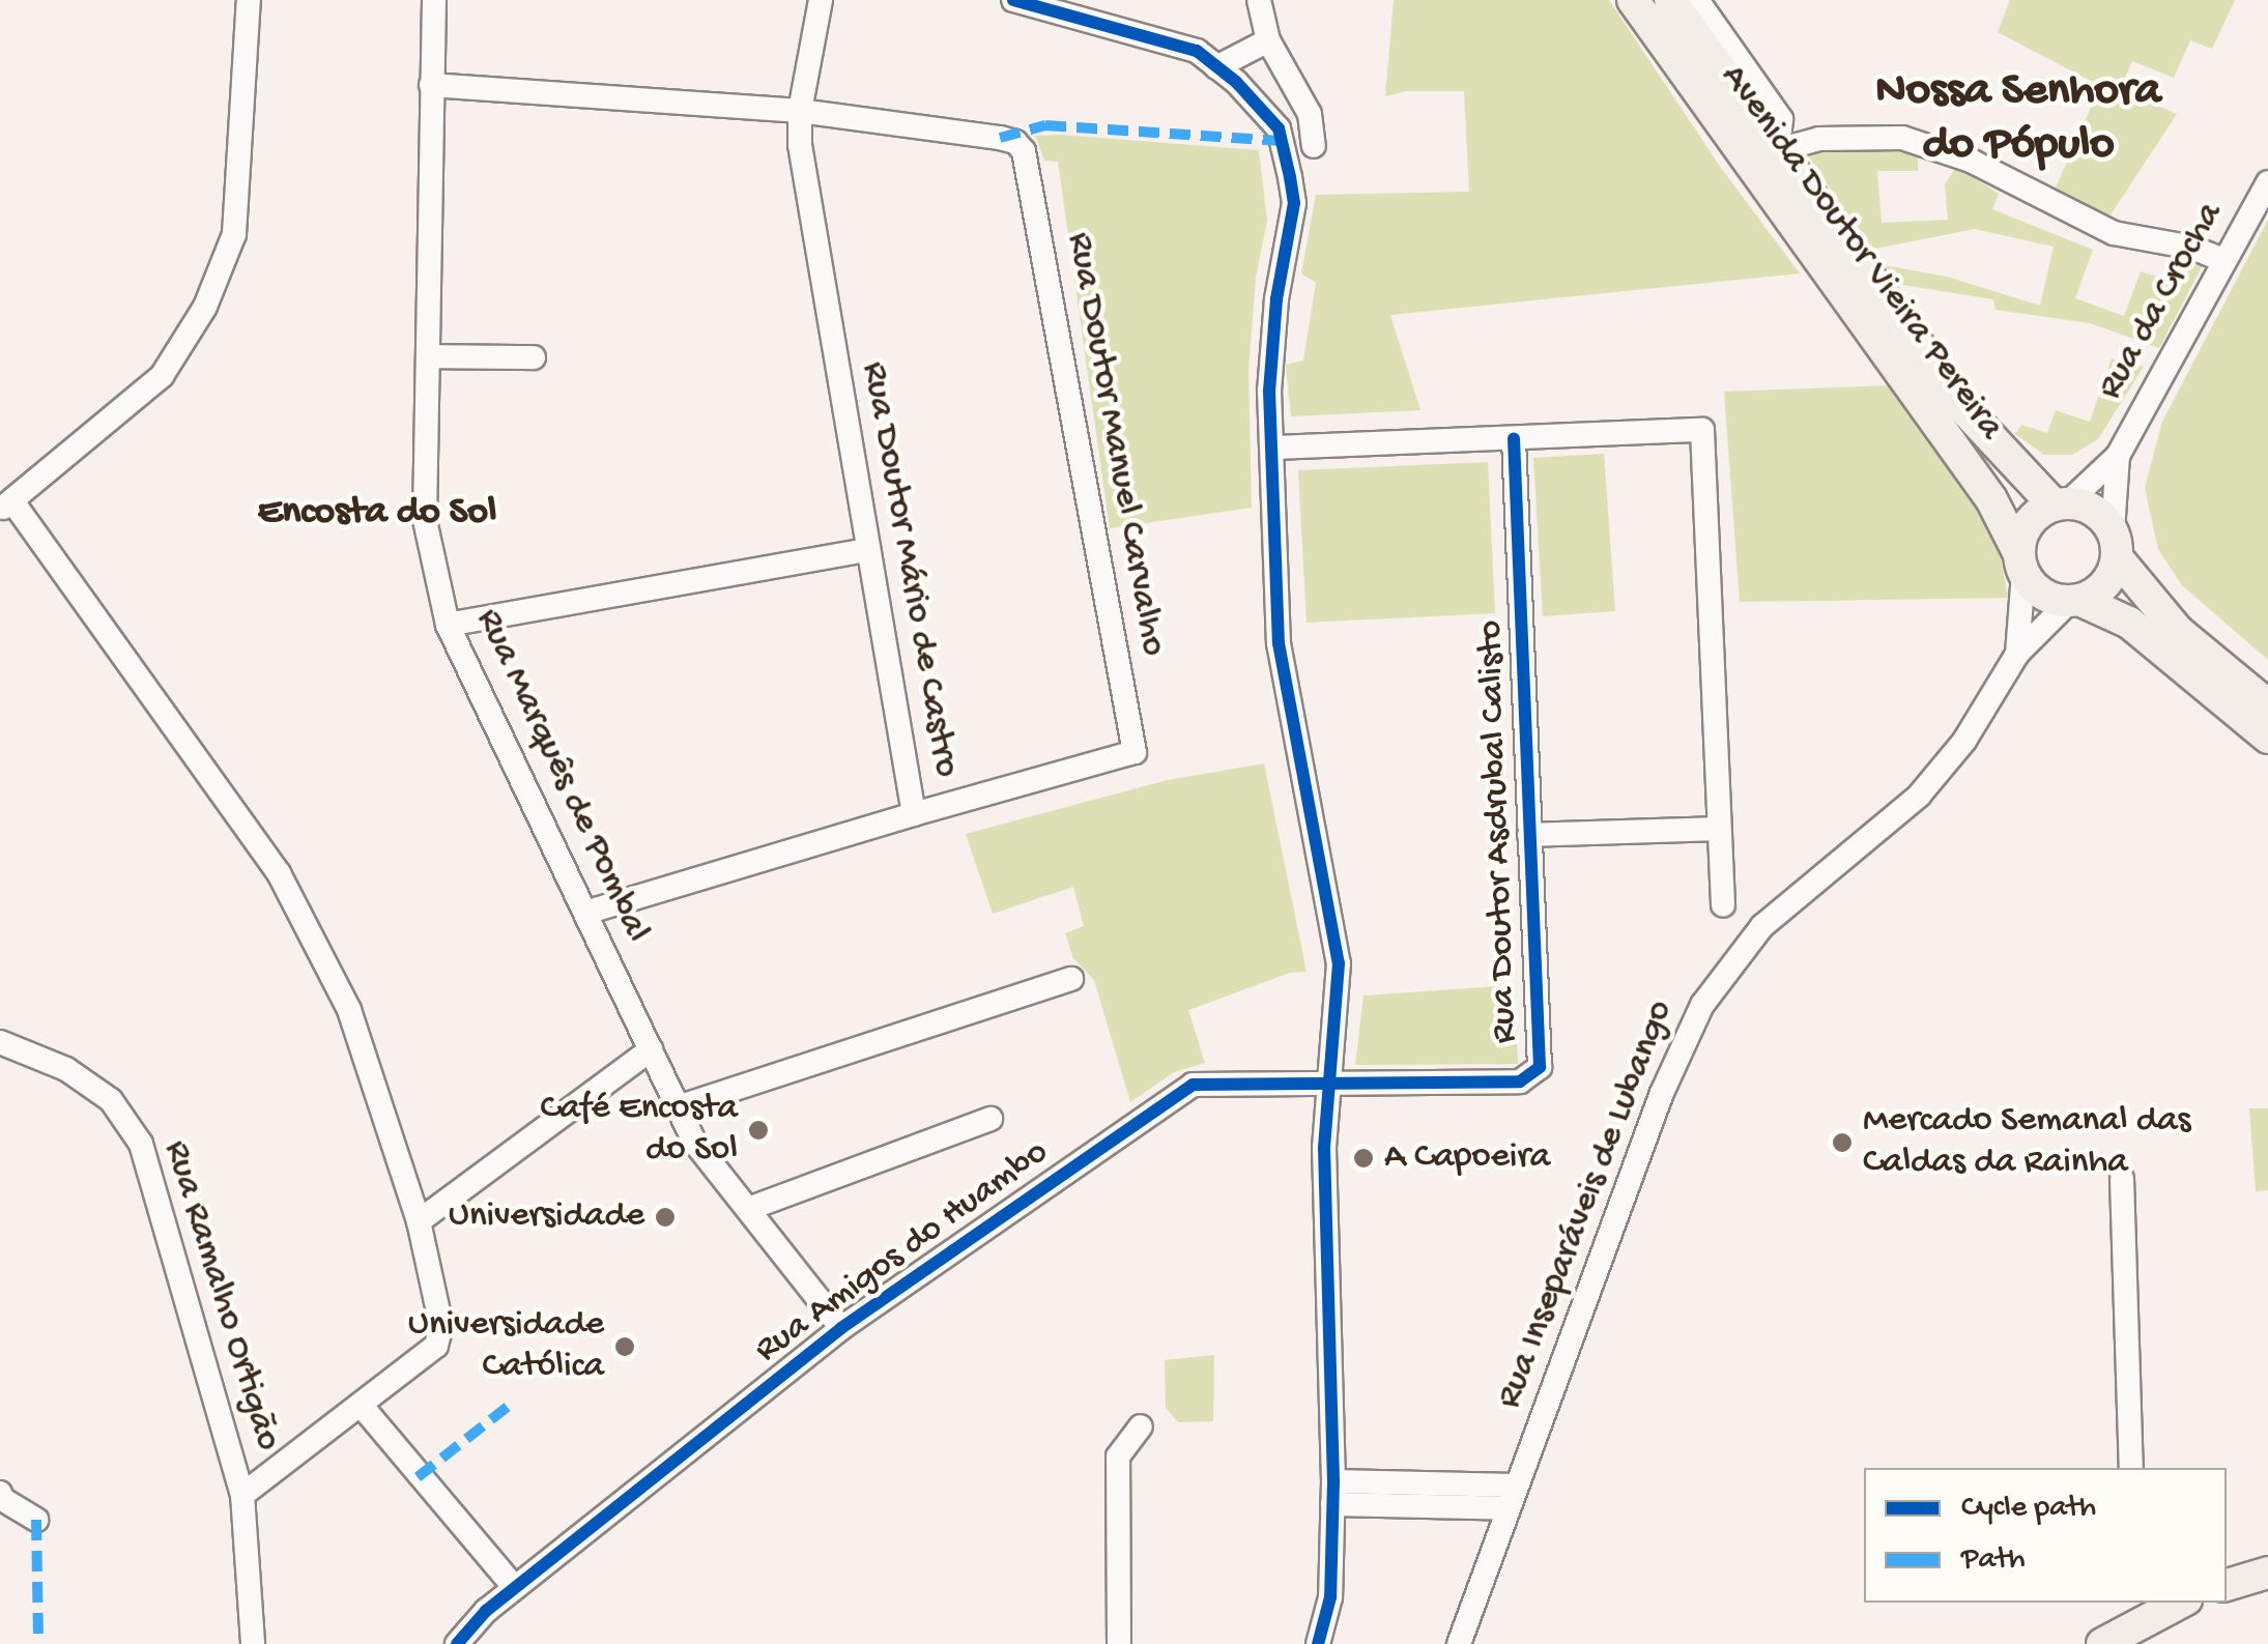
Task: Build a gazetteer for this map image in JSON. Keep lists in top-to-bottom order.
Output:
{
  "streets": {
    "main road": ["Avenida Doutor Vieira Pereira"],
    "street": [
      "Rua da Crocha",
      "Rua Doutor Manuel Carvalho",
      "Rua Doutor Mário de Castro",
      "Rua Marquês de Pombal",
      "Rua Doutor Asdrubal Calisto",
      "Rua Inseparáveis de Lubango",
      "Rua Amigos do Huambo",
      "Rua Ramalho Ortigão"
    ]
  },
  "crossings": [
    ["Avenida Doutor Vieira Pereira", "Rua da Crocha"],
    ["Avenida Doutor Vieira Pereira", "Rua Inseparáveis de Lubango"],
    ["Rua da Crocha", "Rua Inseparáveis de Lubango"],
    ["Rua Doutor Manuel Carvalho", "Rua Doutor Mário de Castro"],
    ["Rua Doutor Mário de Castro", "Rua Marquês de Pombal"],
    ["Rua Marquês de Pombal", "Rua Amigos do Huambo"],
    ["Rua Doutor Asdrubal Calisto", "Rua Amigos do Huambo"]
  ],
  "districts": ["Nossa Senhora do Pópulo", "Encosta do Sol"],
  "places": [
    "Café Encosta do Sol",
    "Mercado Semanal das Caldas da Rainha",
    "A Capoeira",
    "Universidade",
    "Universidade Católica"
  ],
  "legend": ["Cycle path", "Path"]
}
